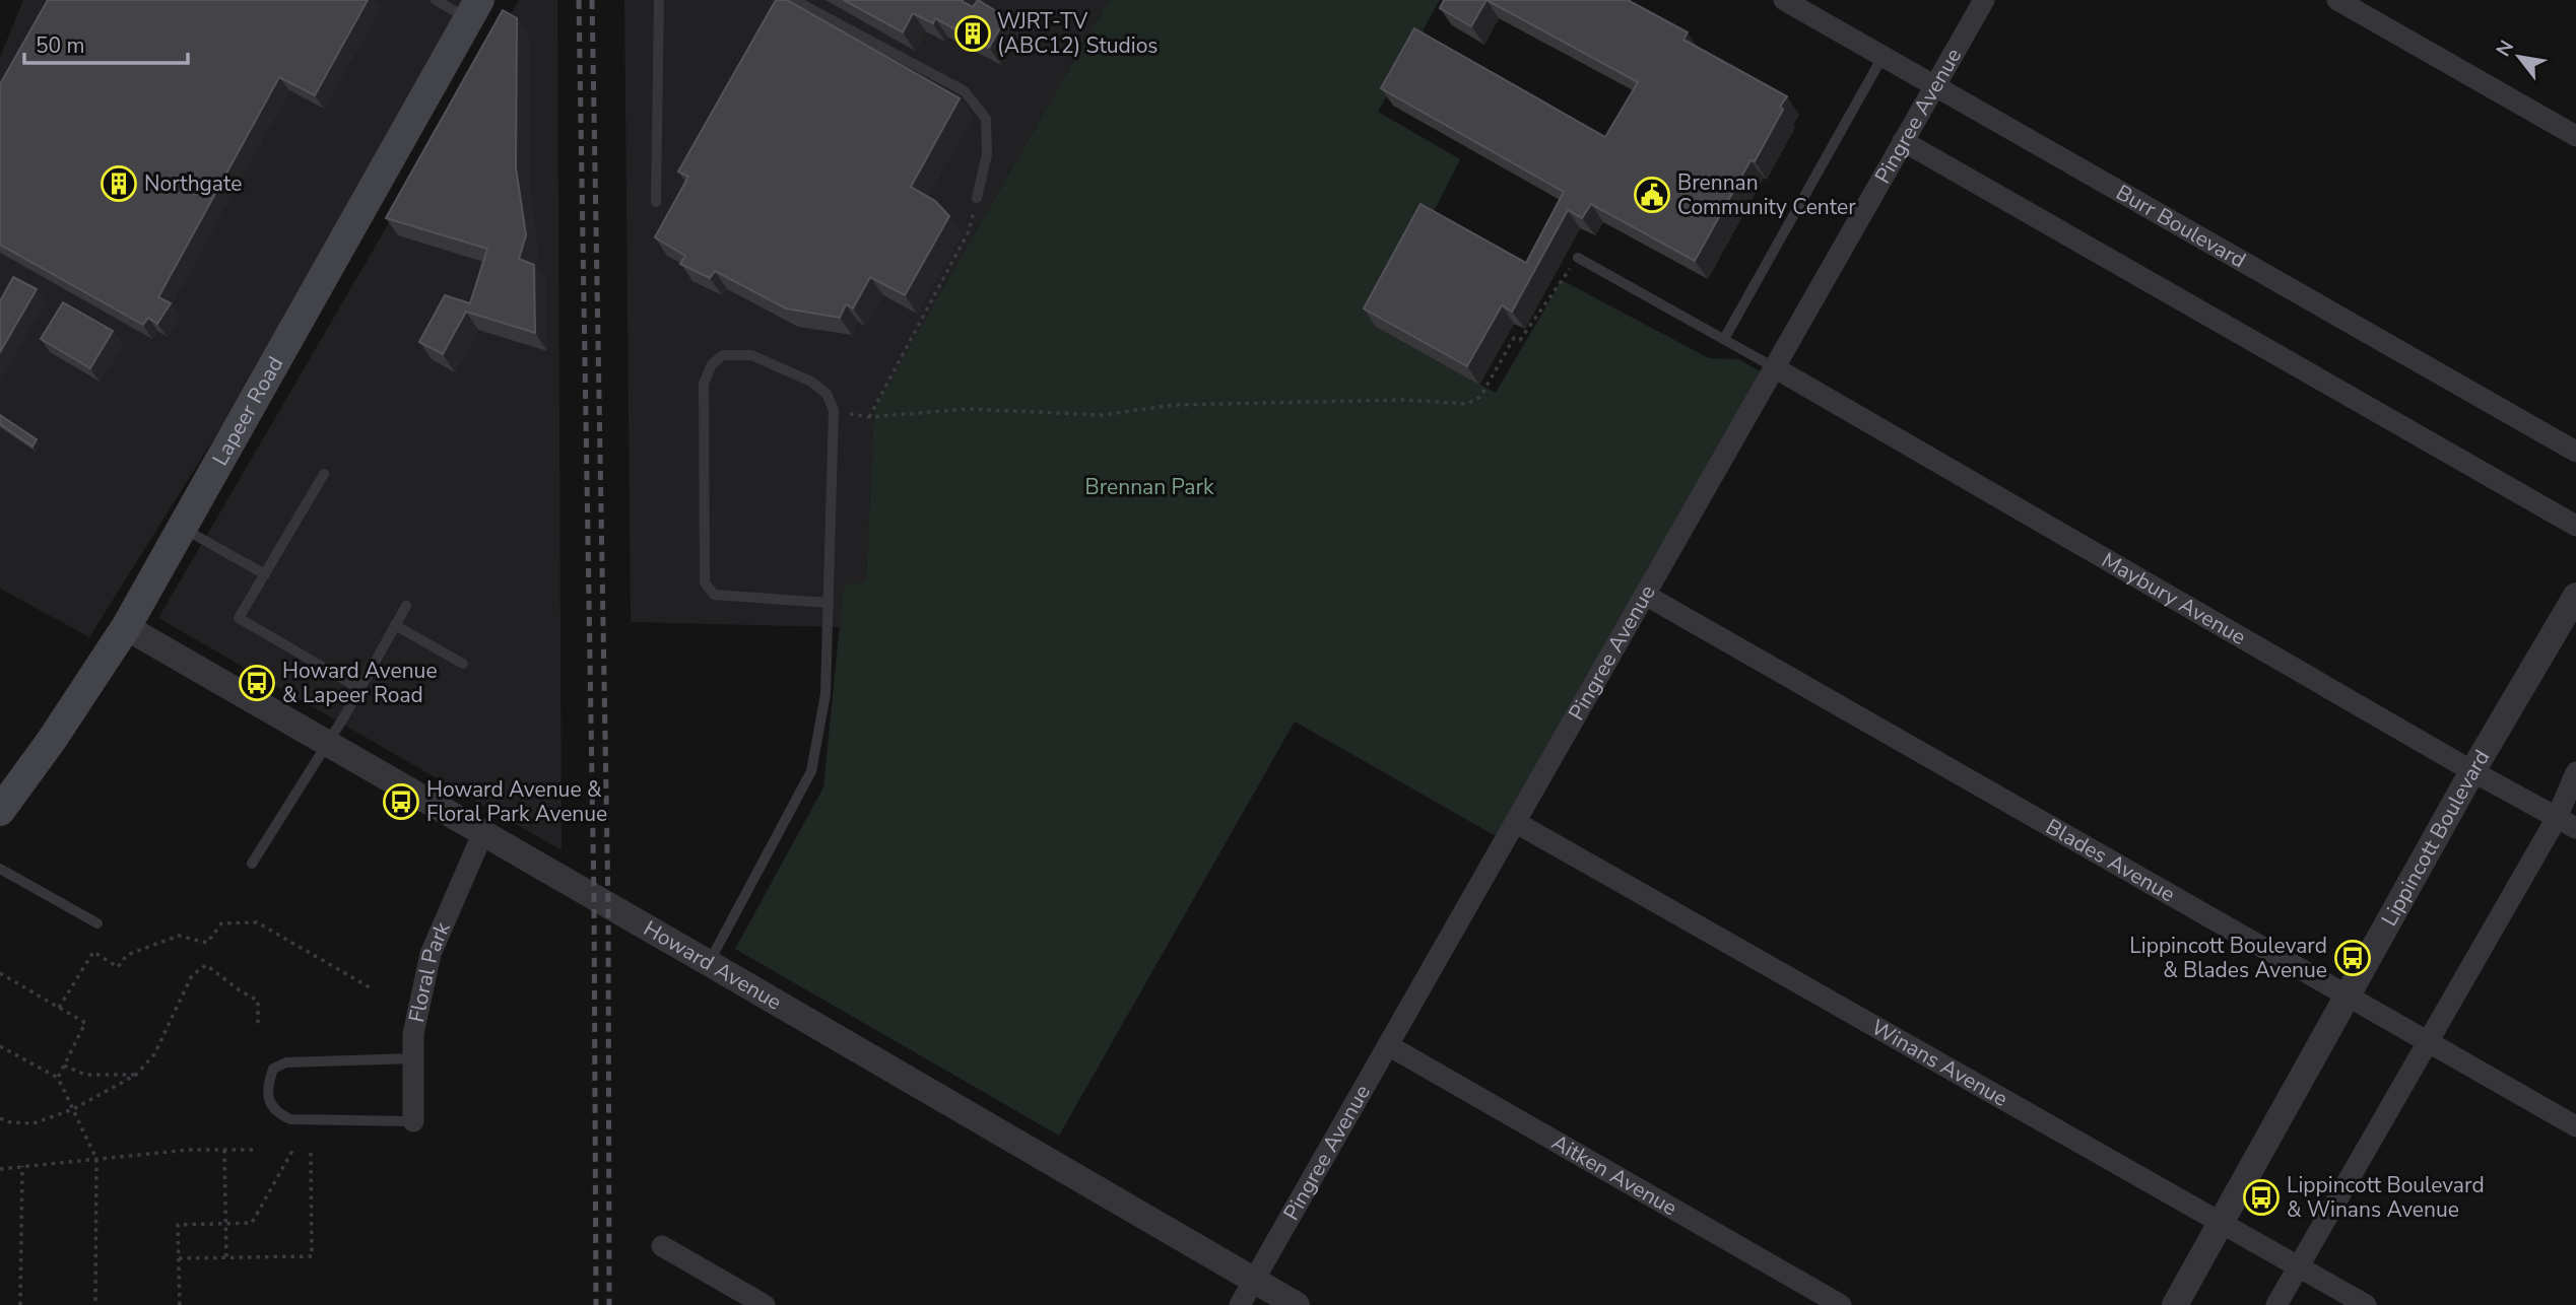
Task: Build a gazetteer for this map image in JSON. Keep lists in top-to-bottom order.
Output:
{
  "streets": {
    "main road": ["Lapeer Road"],
    "street": [
      "Pingree Avenue",
      "Burr Boulevard",
      "Maybury Avenue",
      "Lippincott Boulevard",
      "Blades Avenue",
      "Howard Avenue",
      "Floral Park",
      "Winans Avenue",
      "Aitken Avenue"
    ]
  },
  "crossings": [
    ["Pingree Avenue", "Burr Boulevard"],
    ["Pingree Avenue", "Maybury Avenue"],
    ["Pingree Avenue", "Blades Avenue"],
    ["Pingree Avenue", "Howard Avenue"],
    ["Pingree Avenue", "Winans Avenue"],
    ["Pingree Avenue", "Aitken Avenue"],
    ["Lapeer Road", "Howard Avenue"],
    ["Maybury Avenue", "Lippincott Boulevard"],
    ["Lippincott Boulevard", "Blades Avenue"],
    ["Lippincott Boulevard", "Winans Avenue"],
    ["Howard Avenue", "Floral Park"]
  ],
  "parks": ["Brennan Park"],
  "places": {
    "building": ["WJRT-TV (ABC12) Studios", "Northgate"],
    "public building": ["Brennan Community Center"],
    "bus stop": [
      "Howard Avenue & Lapeer Road",
      "Howard Avenue & Floral Park Avenue",
      "Lippincott Boulevard & Blades Avenue",
      "Lippincott Boulevard & Winans Avenue"
    ]
  },
  "scale_bar": "50 m",
  "north": "top left"
}
